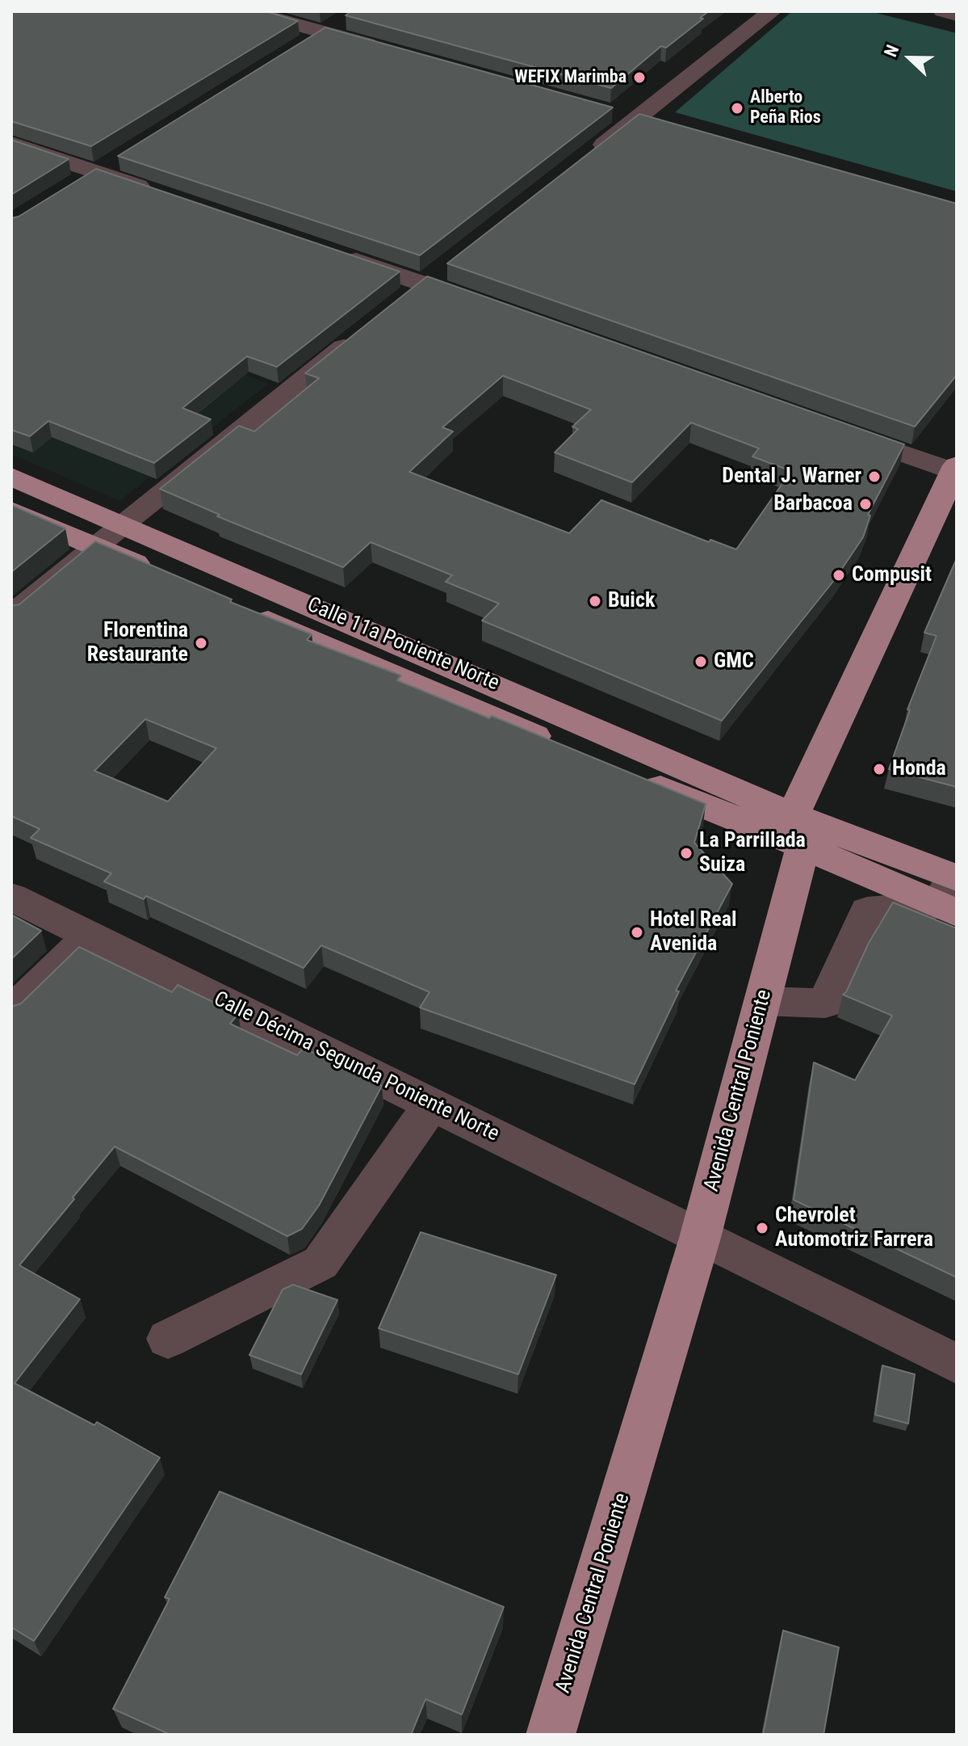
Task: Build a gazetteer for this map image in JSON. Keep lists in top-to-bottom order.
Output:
{
  "streets": {
    "main road": ["Calle 11a Poniente Norte", "Avenida Central Poniente"],
    "street": ["Calle Décima Segunda Poniente Norte"]
  },
  "crossings": [
    ["Calle 11a Poniente Norte", "Avenida Central Poniente"],
    ["Calle Décima Segunda Poniente Norte", "Avenida Central Poniente"]
  ],
  "places": [
    "WEFIX Marimba",
    "Alberto Peña Rios",
    "Dental J. Warner",
    "Barbacoa",
    "Compusit",
    "Buick",
    "Florentina Restaurante",
    "GMC",
    "Honda",
    "La Parrillada Suiza",
    "Hotel Real Avenida",
    "Chevrolet Automotriz Farrera"
  ],
  "north": "left"
}
